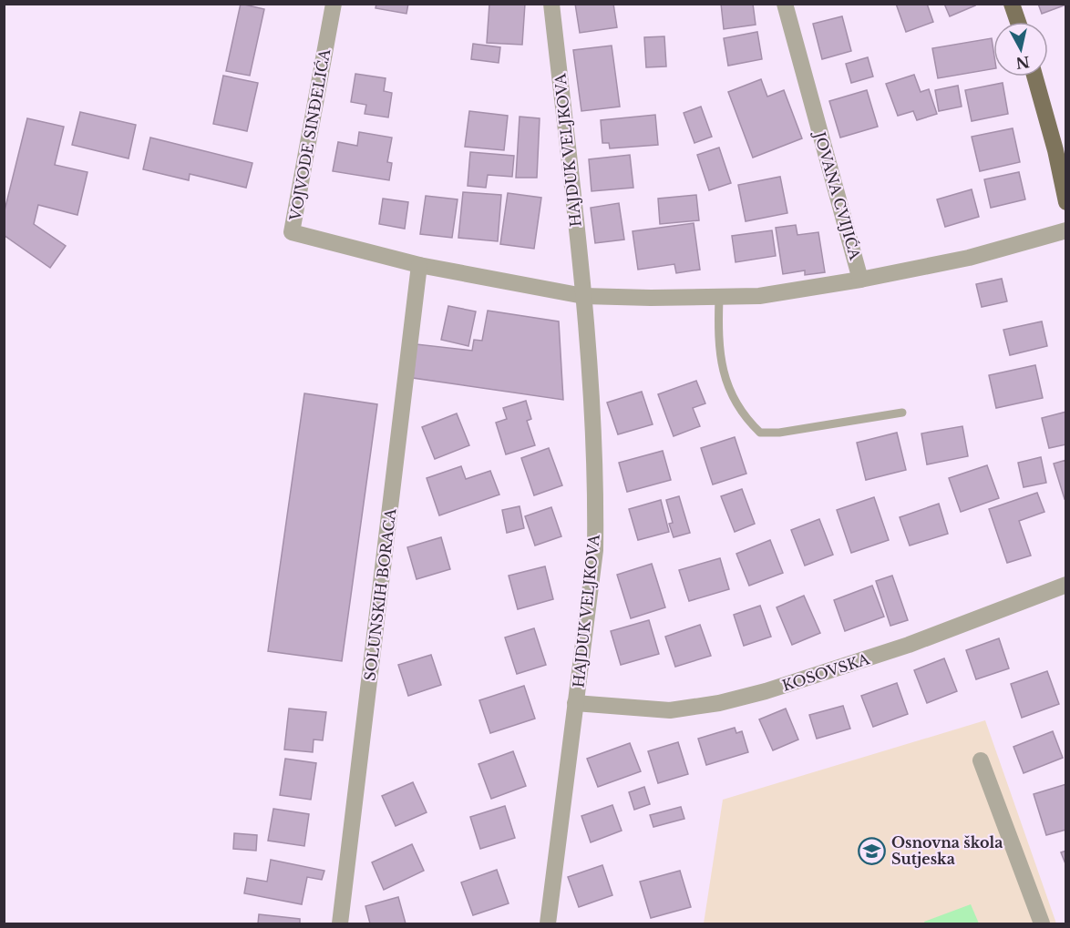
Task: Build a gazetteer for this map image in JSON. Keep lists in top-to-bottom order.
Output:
{
  "streets": {
    "street": [
      "VOJVODE SINĐELIĆA",
      "HAJDUK VELJKOVA",
      "JOVANA CVIJIĆA",
      "SOLUNSKIH BORACA",
      "KOSOVSKA"
    ]
  },
  "crossings": [
    ["VOJVODE SINĐELIĆA", "SOLUNSKIH BORACA"],
    ["HAJDUK VELJKOVA", "KOSOVSKA"]
  ],
  "places": {
    "school or university": ["Osnovna škola Sutjeska"]
  },
  "north": "bottom"
}
